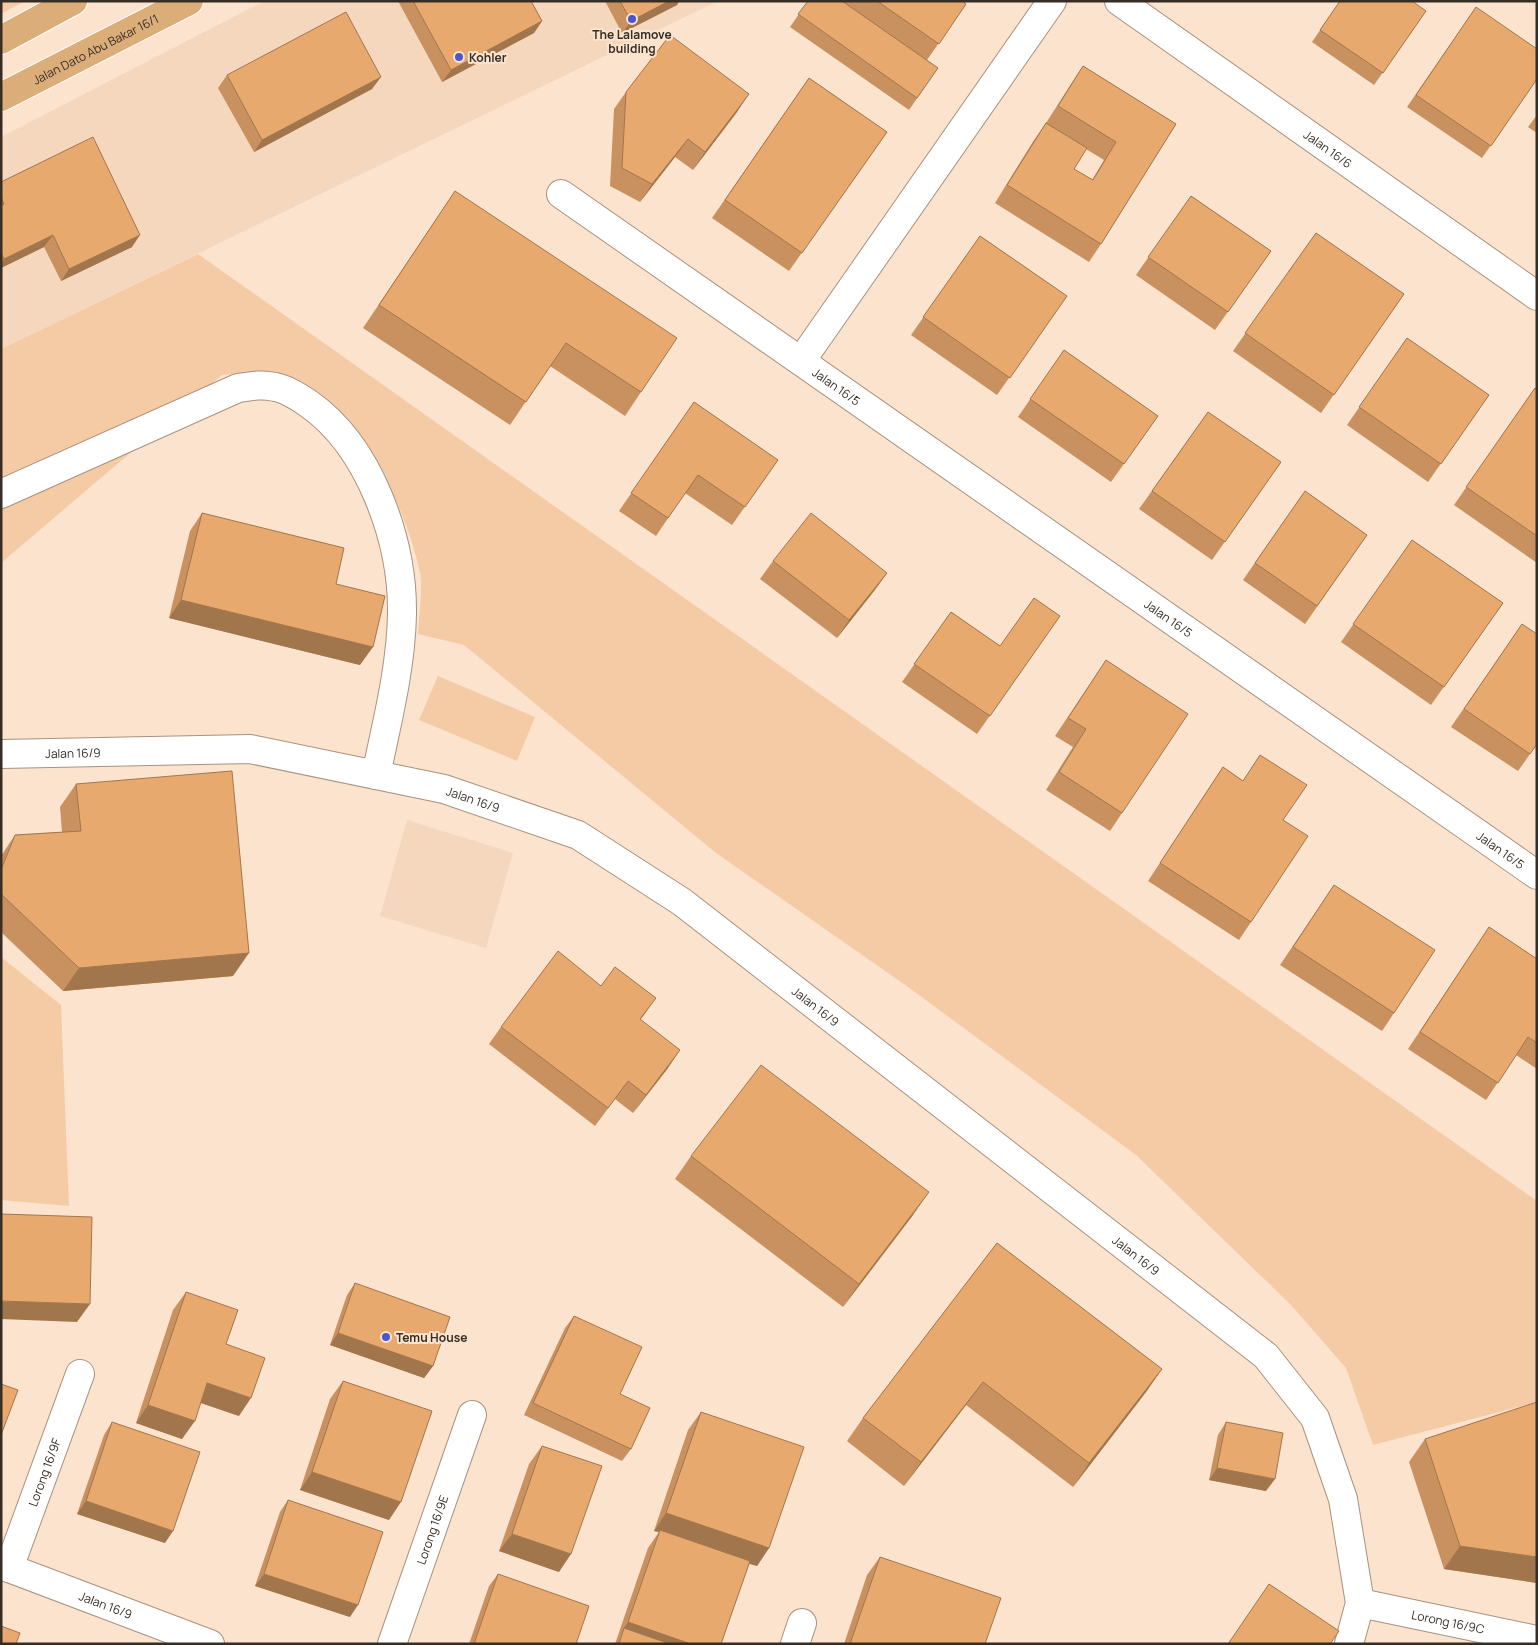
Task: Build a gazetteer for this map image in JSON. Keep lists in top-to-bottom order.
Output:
{
  "streets": {
    "main road": ["Jalan Dato Abu Bakar 16/1"],
    "street": [
      "Jalan 16/6",
      "Jalan 16/5",
      "Jalan 16/9",
      "Lorong 16/9F",
      "Lorong 16/9E",
      "Lorong 16/9C"
    ]
  },
  "crossings": [
    ["Jalan 16/9", "Lorong 16/9F"],
    ["Jalan 16/9", "Lorong 16/9C"]
  ],
  "places": ["The Lalamove building", "Kohler", "Temu House"]
}
